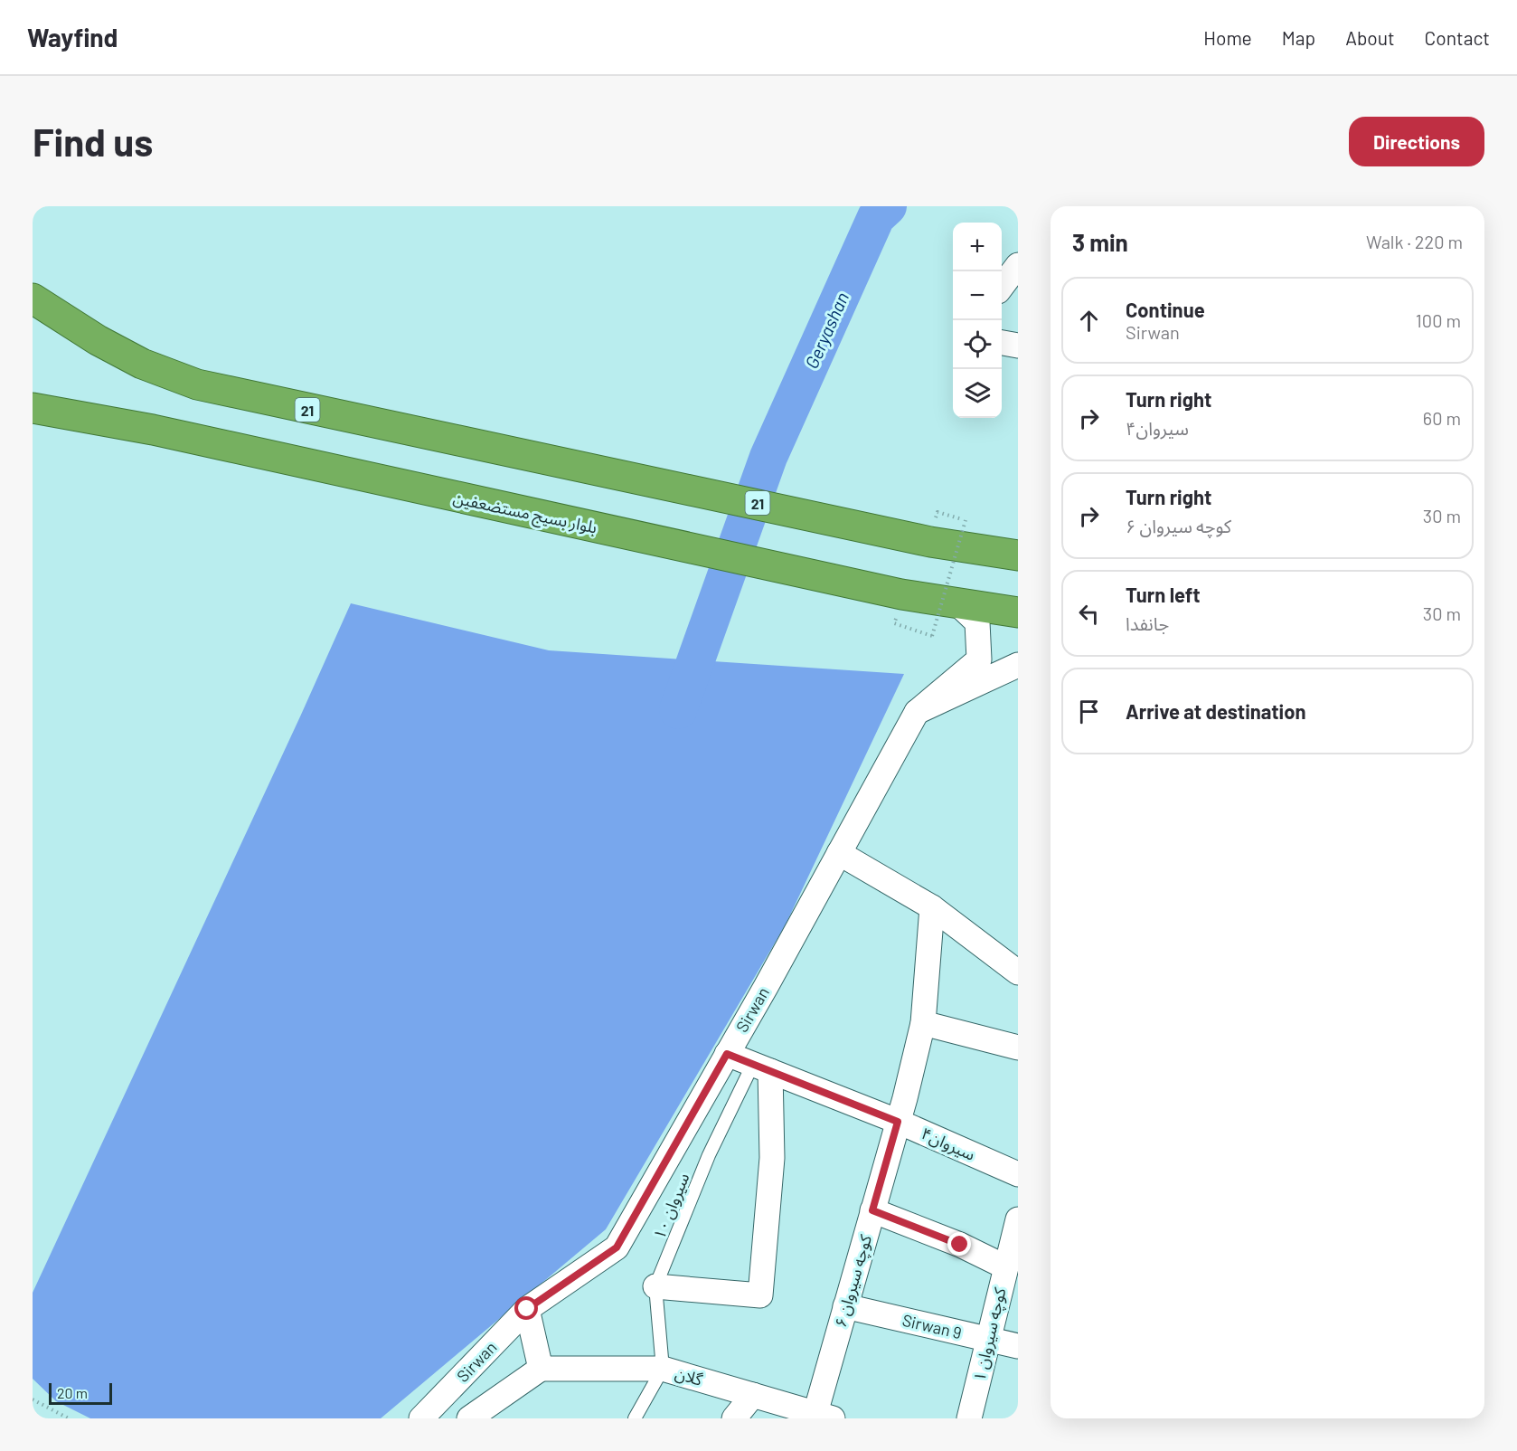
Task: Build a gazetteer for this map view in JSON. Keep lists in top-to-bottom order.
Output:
{
  "streets": {
    "highway": ["21", "بلوار بسیج مستضعفین"],
    "street": [
      "Sirwan",
      "سیروان۴",
      "کوچه سیروان ۶",
      "Sirwan 9",
      "کوچه سیروان ۱",
      "گلان"
    ],
    "lane": ["سیروان ۱۰"]
  },
  "crossings": [
    ["Sirwan", "سیروان۴"],
    ["سیروان۴", "سیروان ۱۰"],
    ["سیروان۴", "کوچه سیروان ۶"],
    ["سیروان ۱۰", "گلان"],
    ["کوچه سیروان ۶", "Sirwan 9"],
    ["کوچه سیروان ۶", "گلان"],
    ["Sirwan 9", "کوچه سیروان ۱"]
  ],
  "water": ["Geryashan"],
  "scale_bar": "20 m",
  "page": {
    "header": "Wayfind",
    "nav": [
      "Home",
      "Map",
      "About",
      "Contact"
    ],
    "buttons": "Directions",
    "title": "Find us",
    "heading": ["3 min", "Walk · 220 m"],
    "map_buttons": ["+", "−"],
    "list": [
      ["Continue", "Sirwan", "100 m"],
      ["Turn right", "سیروان۴", "60 m"],
      ["Turn right", "کوچه سیروان ۶", "30 m"],
      ["Turn left", "جانفدا", "30 m"],
      "Arrive at destination"
    ],
    "scale": "20 m"
  }
}
